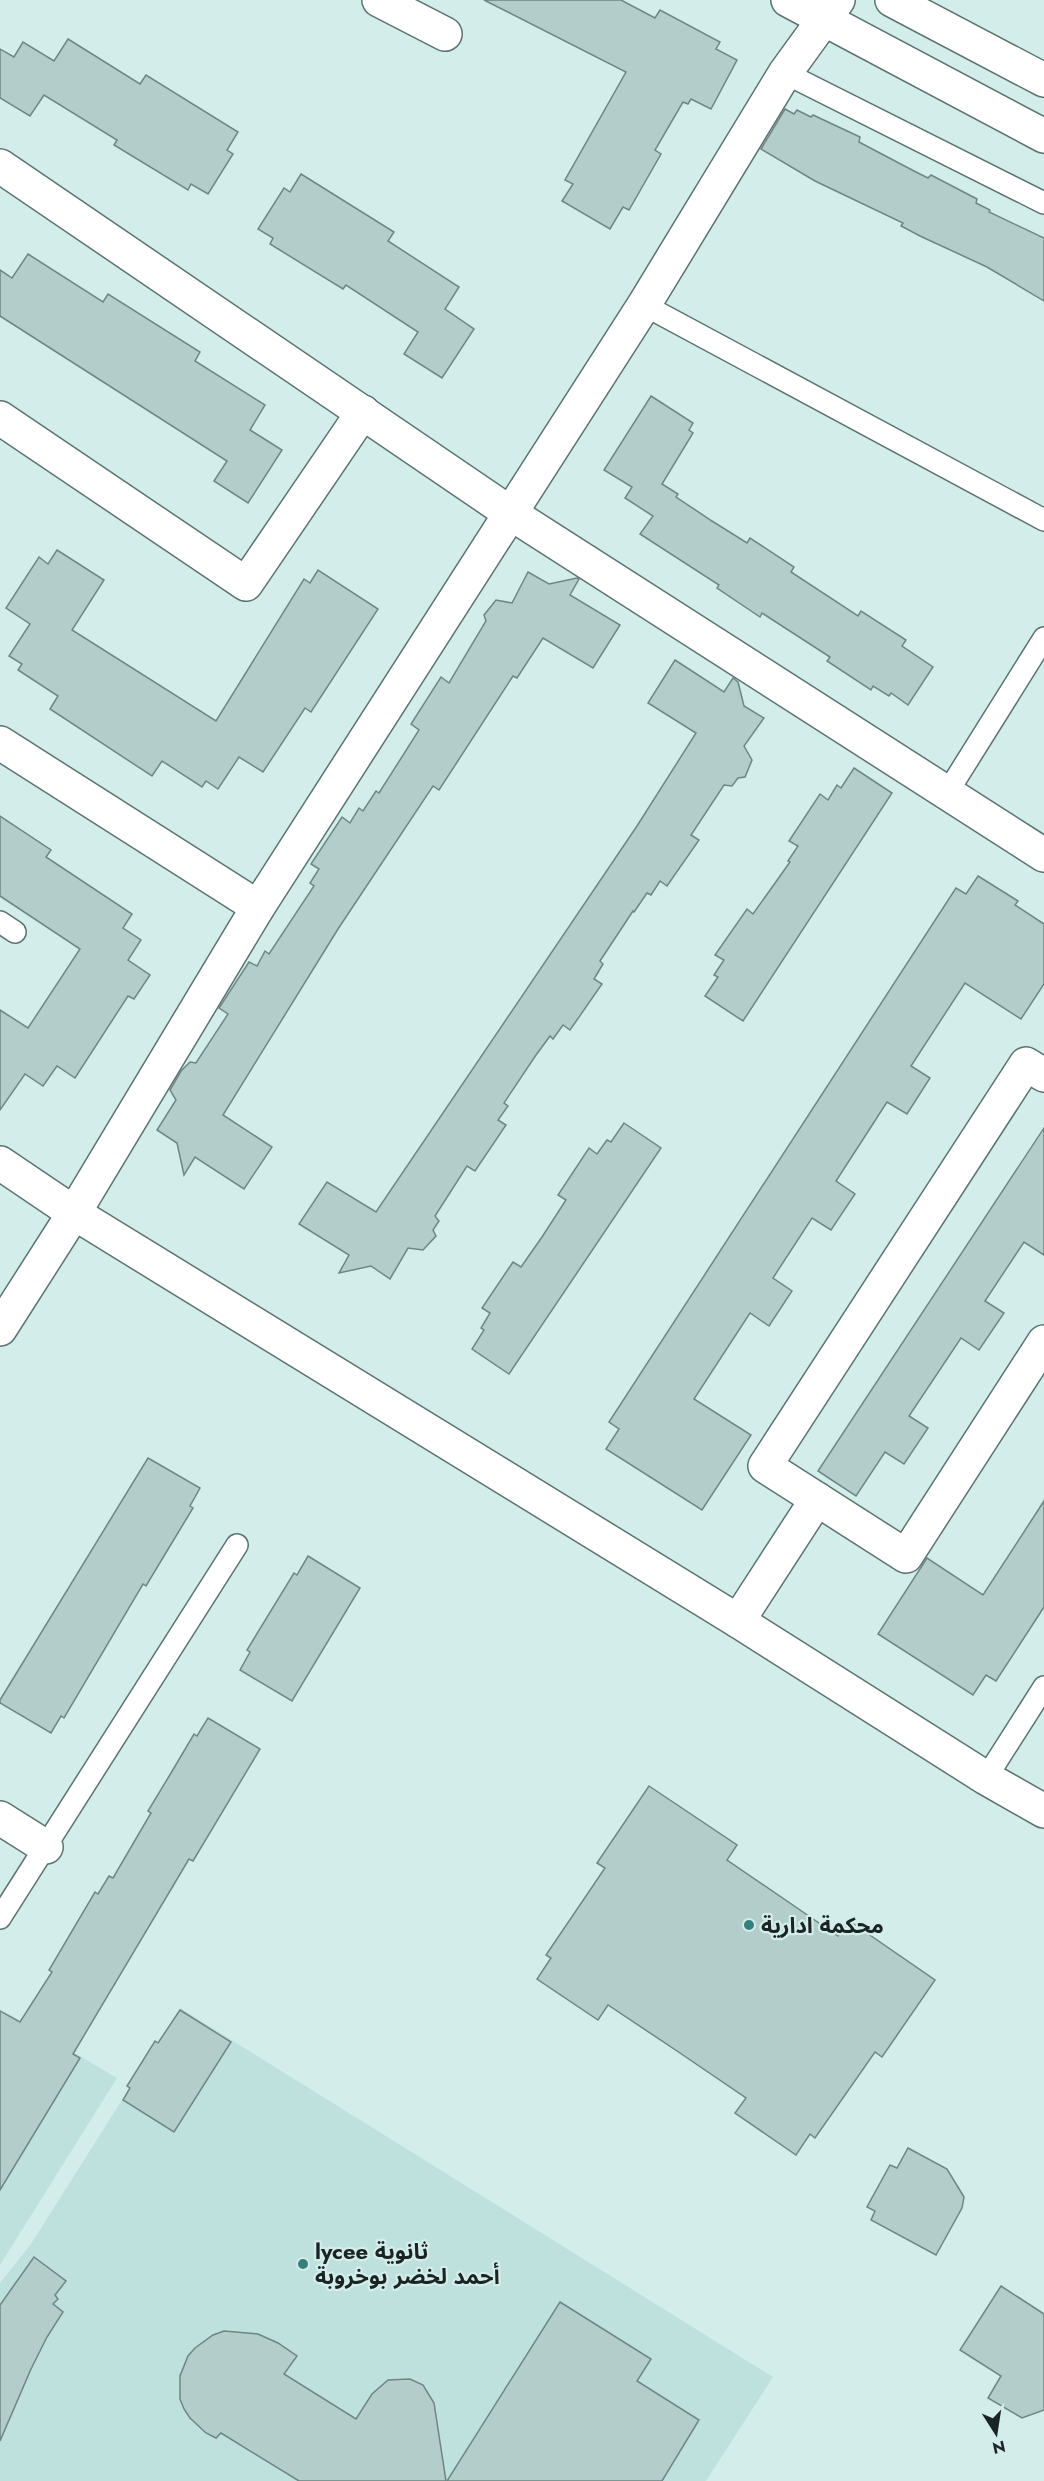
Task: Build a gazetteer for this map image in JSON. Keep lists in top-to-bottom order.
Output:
{
  "places": ["محكمة ادارية", "lycee ثانوية أحمد لخضر بوخروبة"],
  "north": "bottom"
}
